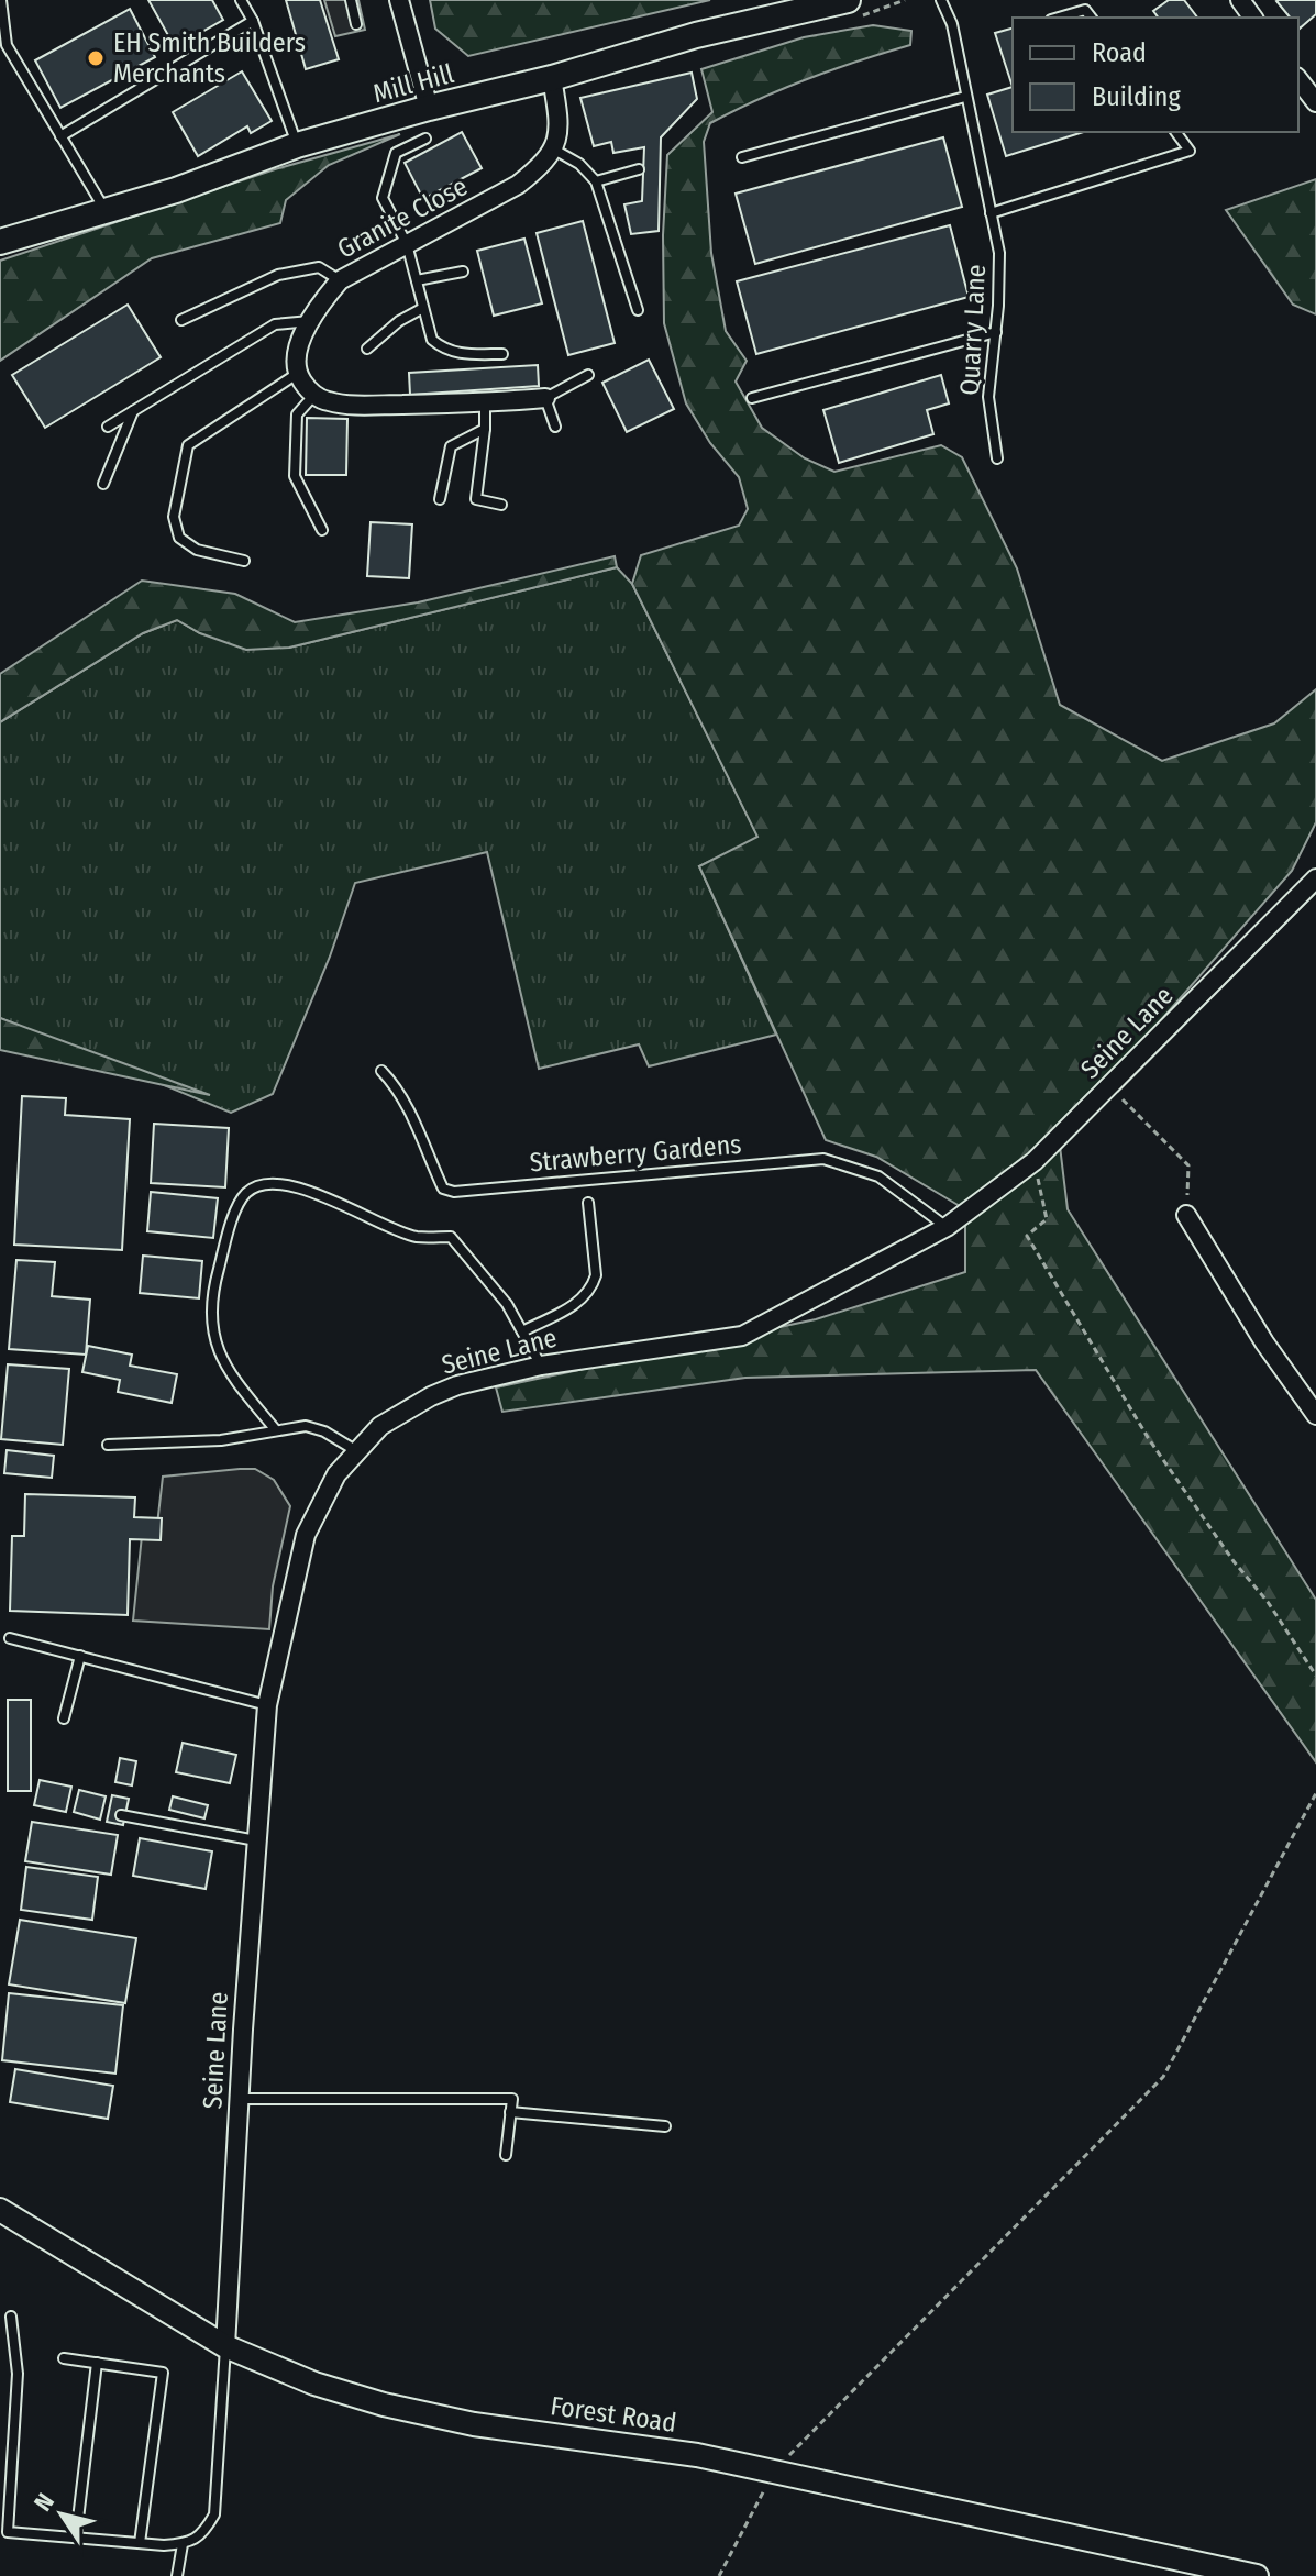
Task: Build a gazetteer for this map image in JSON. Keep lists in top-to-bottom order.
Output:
{
  "streets": {
    "main road": ["Mill Hill"],
    "street": ["Granite Close", "Seine Lane", "Forest Road"],
    "lane": ["Quarry Lane", "Strawberry Gardens"]
  },
  "crossings": [
    ["Seine Lane", "Strawberry Gardens"],
    ["Seine Lane", "Forest Road"]
  ],
  "places": ["EH Smith Builders Merchants"],
  "legend": ["Road", "Building"],
  "north": "top left"
}
